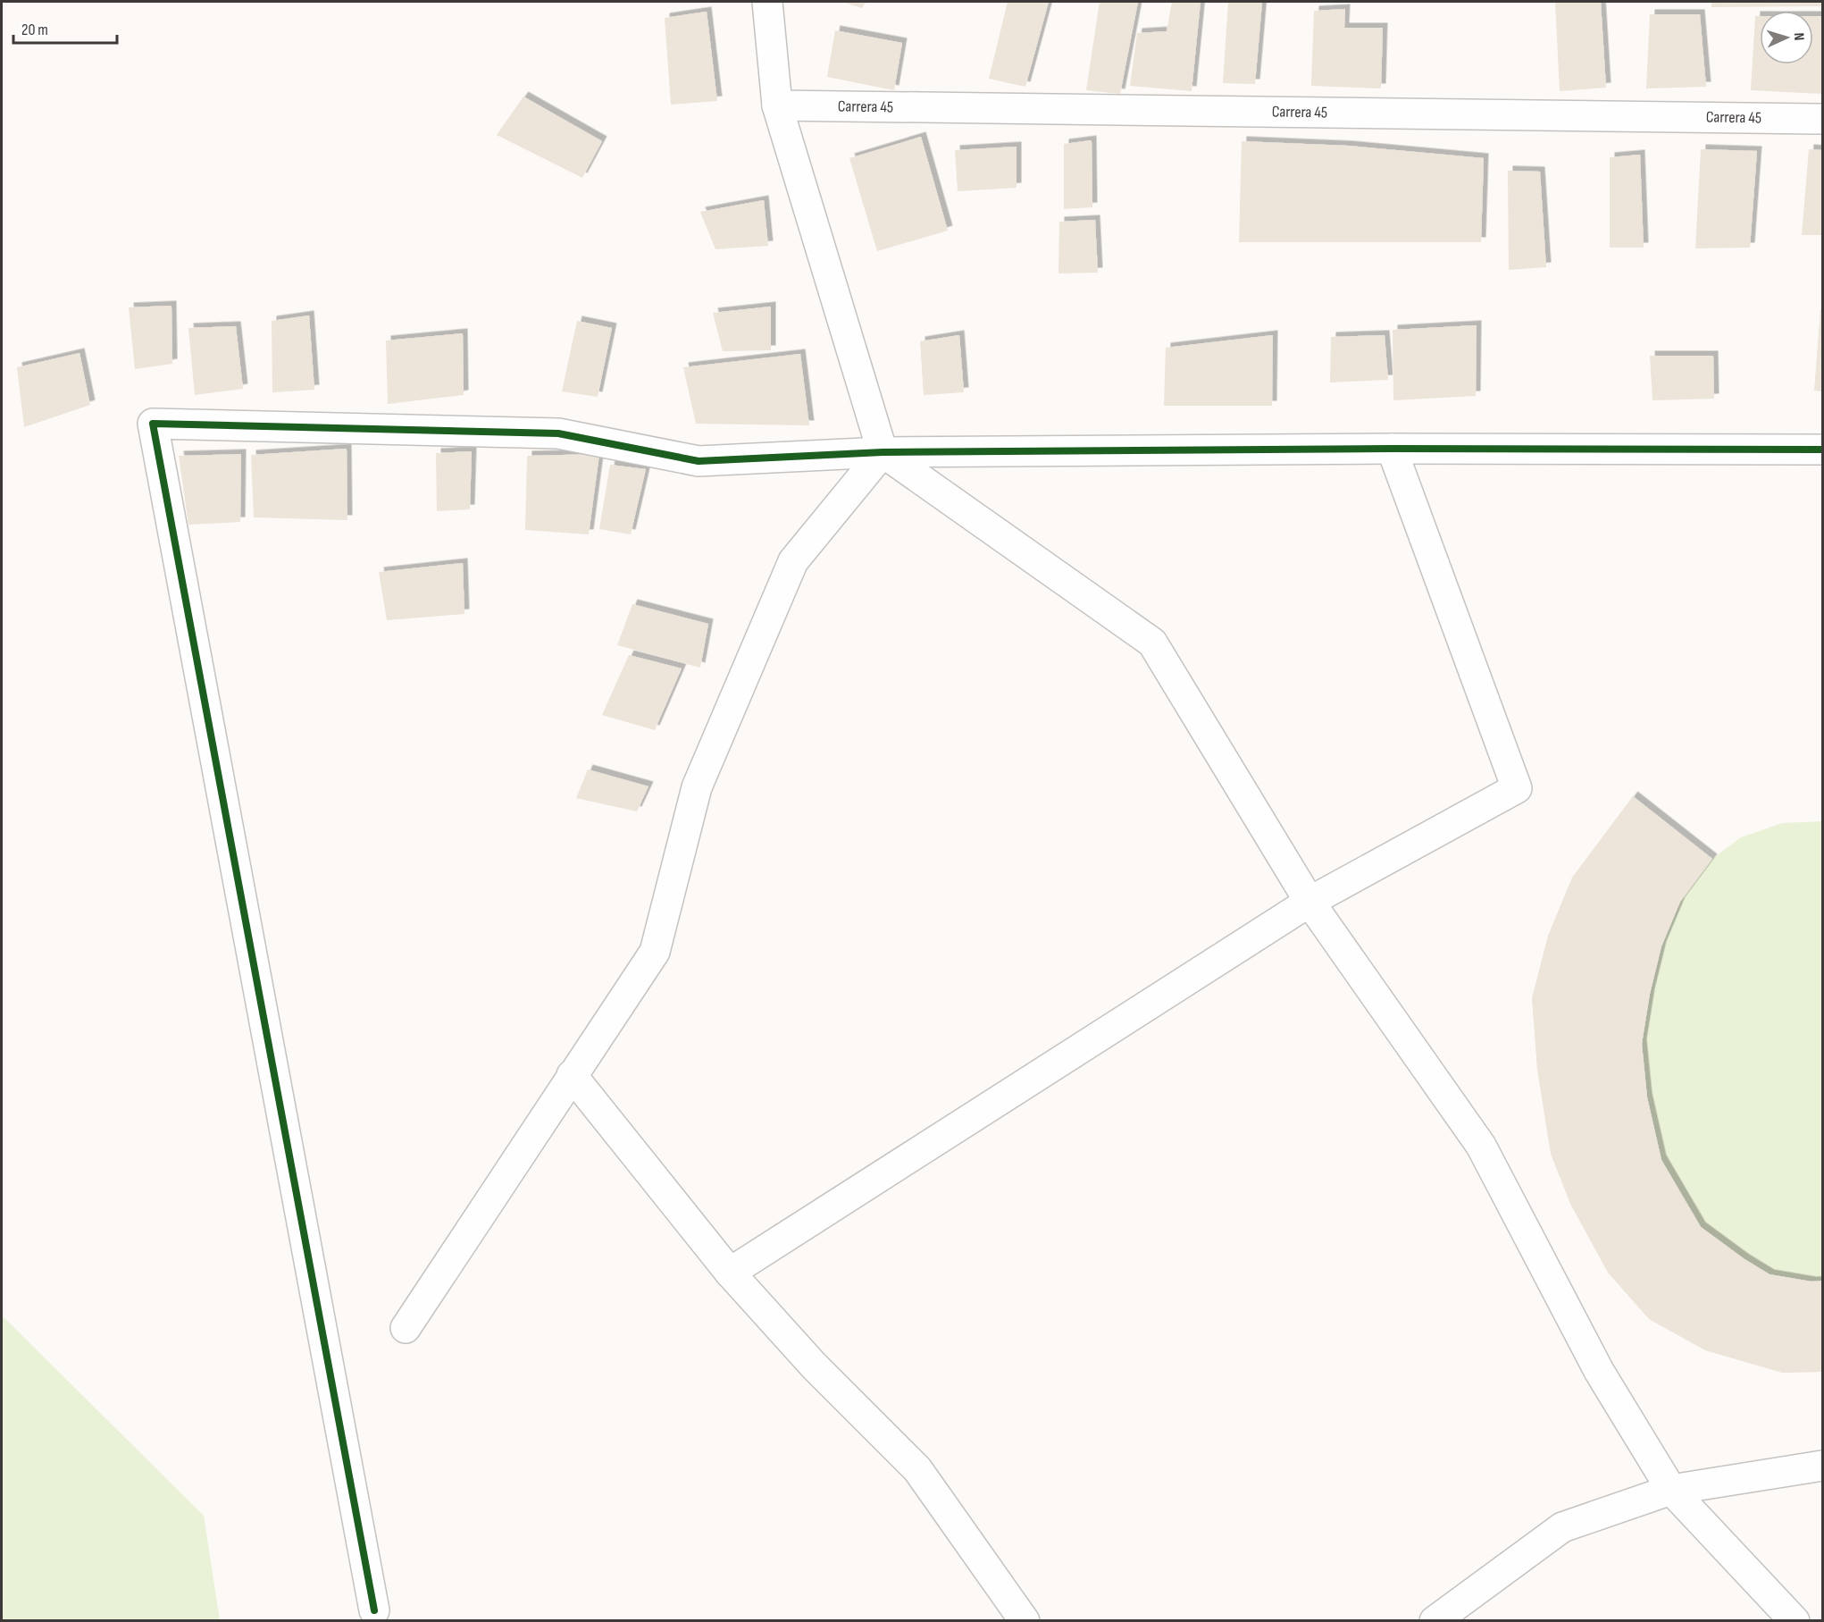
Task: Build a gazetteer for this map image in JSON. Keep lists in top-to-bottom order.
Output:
{
  "streets": {
    "street": ["Carrera 45"]
  },
  "scale_bar": "20 m",
  "north": "right"
}
